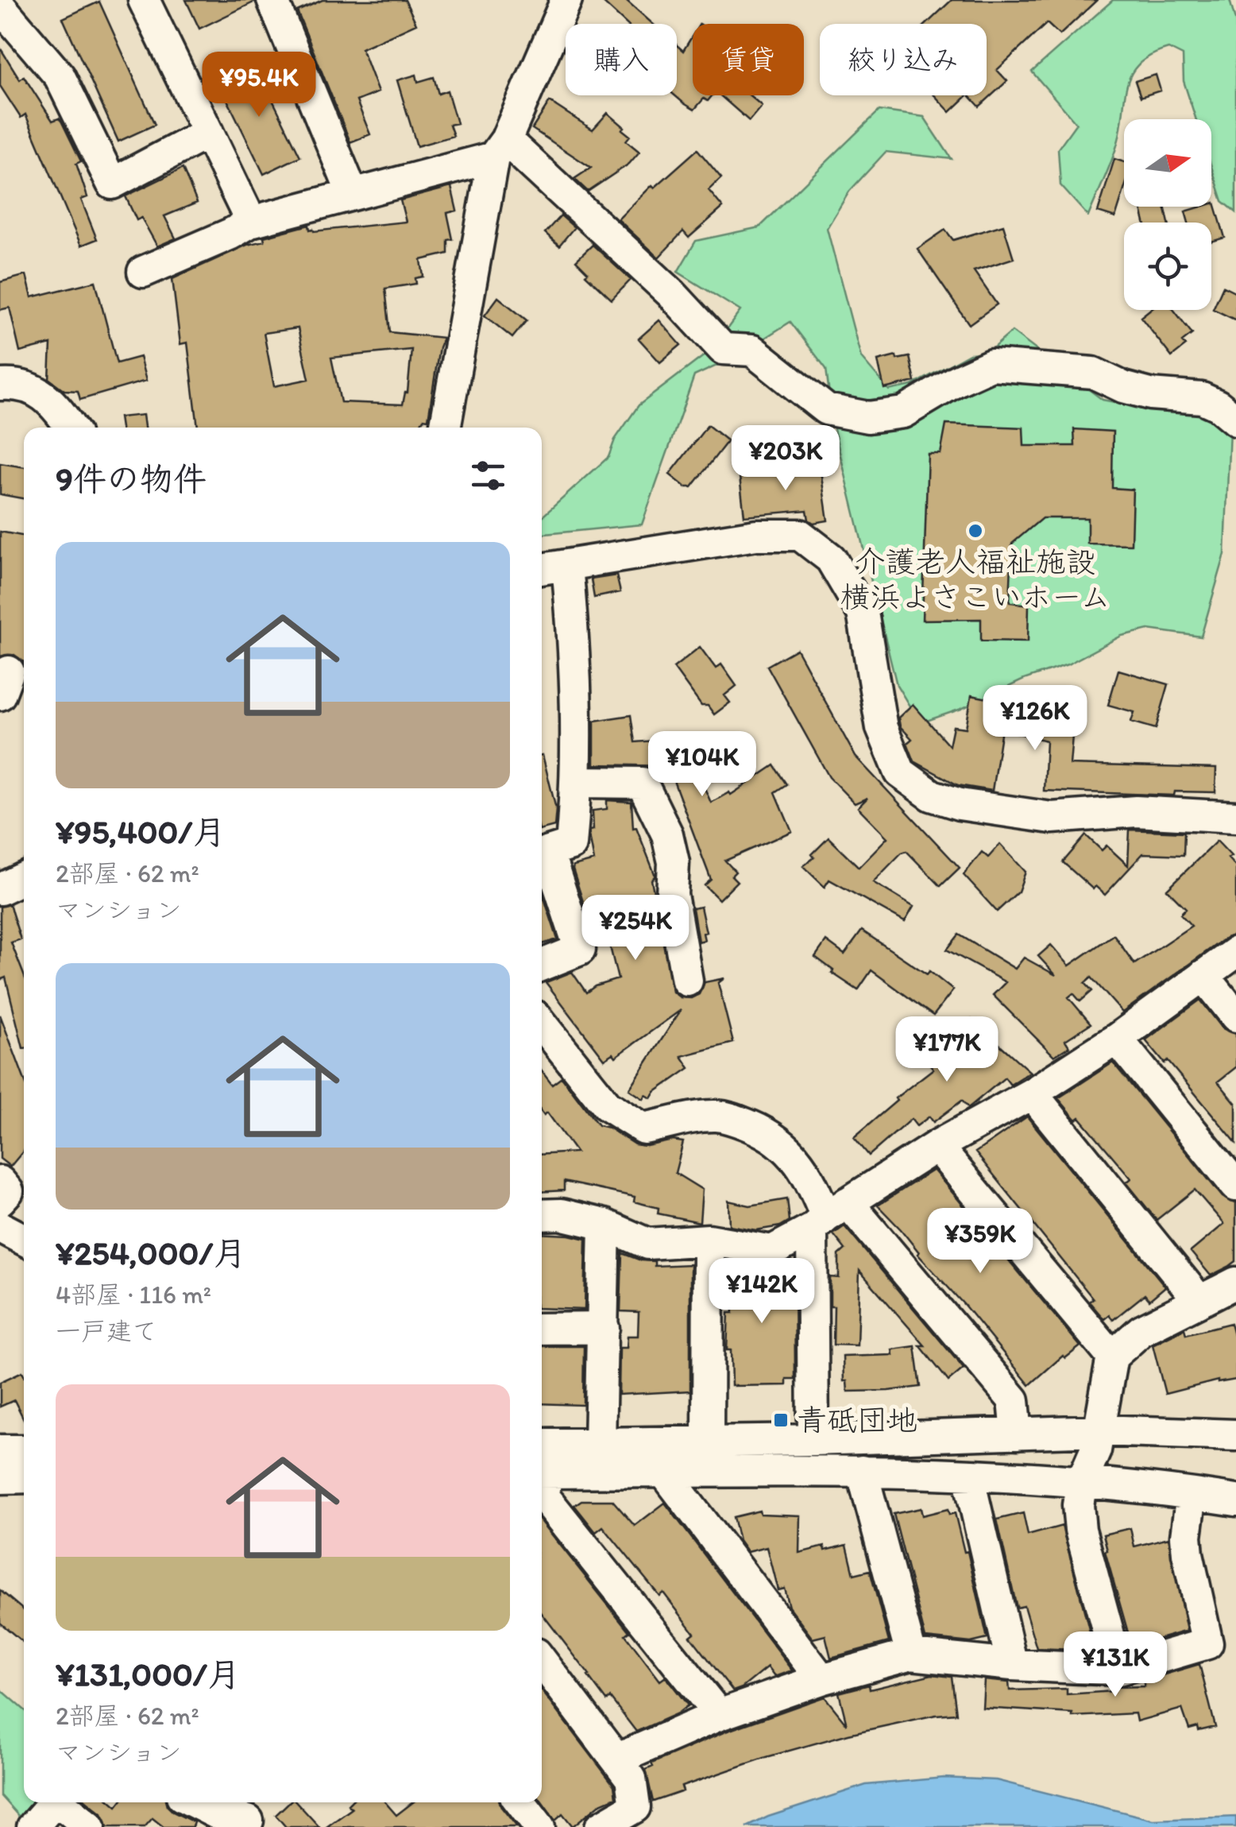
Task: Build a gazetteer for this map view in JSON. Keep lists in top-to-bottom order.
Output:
{
  "places": {
    "other": ["介護老人福祉施設 横浜よさこいホーム"],
    "transit": ["青砥団地"]
  },
  "north": "right",
  "page": {
    "chip": ["購入", "賃貸", "絞り込み"],
    "price": [
      "¥95.4K",
      "¥203K",
      "¥126K",
      "¥104K",
      "¥254K",
      "¥177K",
      "¥359K",
      "¥142K",
      "¥131K"
    ],
    "heading": "9件の物件",
    "list": [
      {
        "name": "¥95,400/月",
        "note": "2部屋 · 62 m² · マンション"
      },
      {
        "name": "¥254,000/月",
        "note": "4部屋 · 116 m² · 一戸建て"
      },
      {
        "name": "¥131,000/月",
        "note": "2部屋 · 62 m² · マンション"
      }
    ]
  }
}
